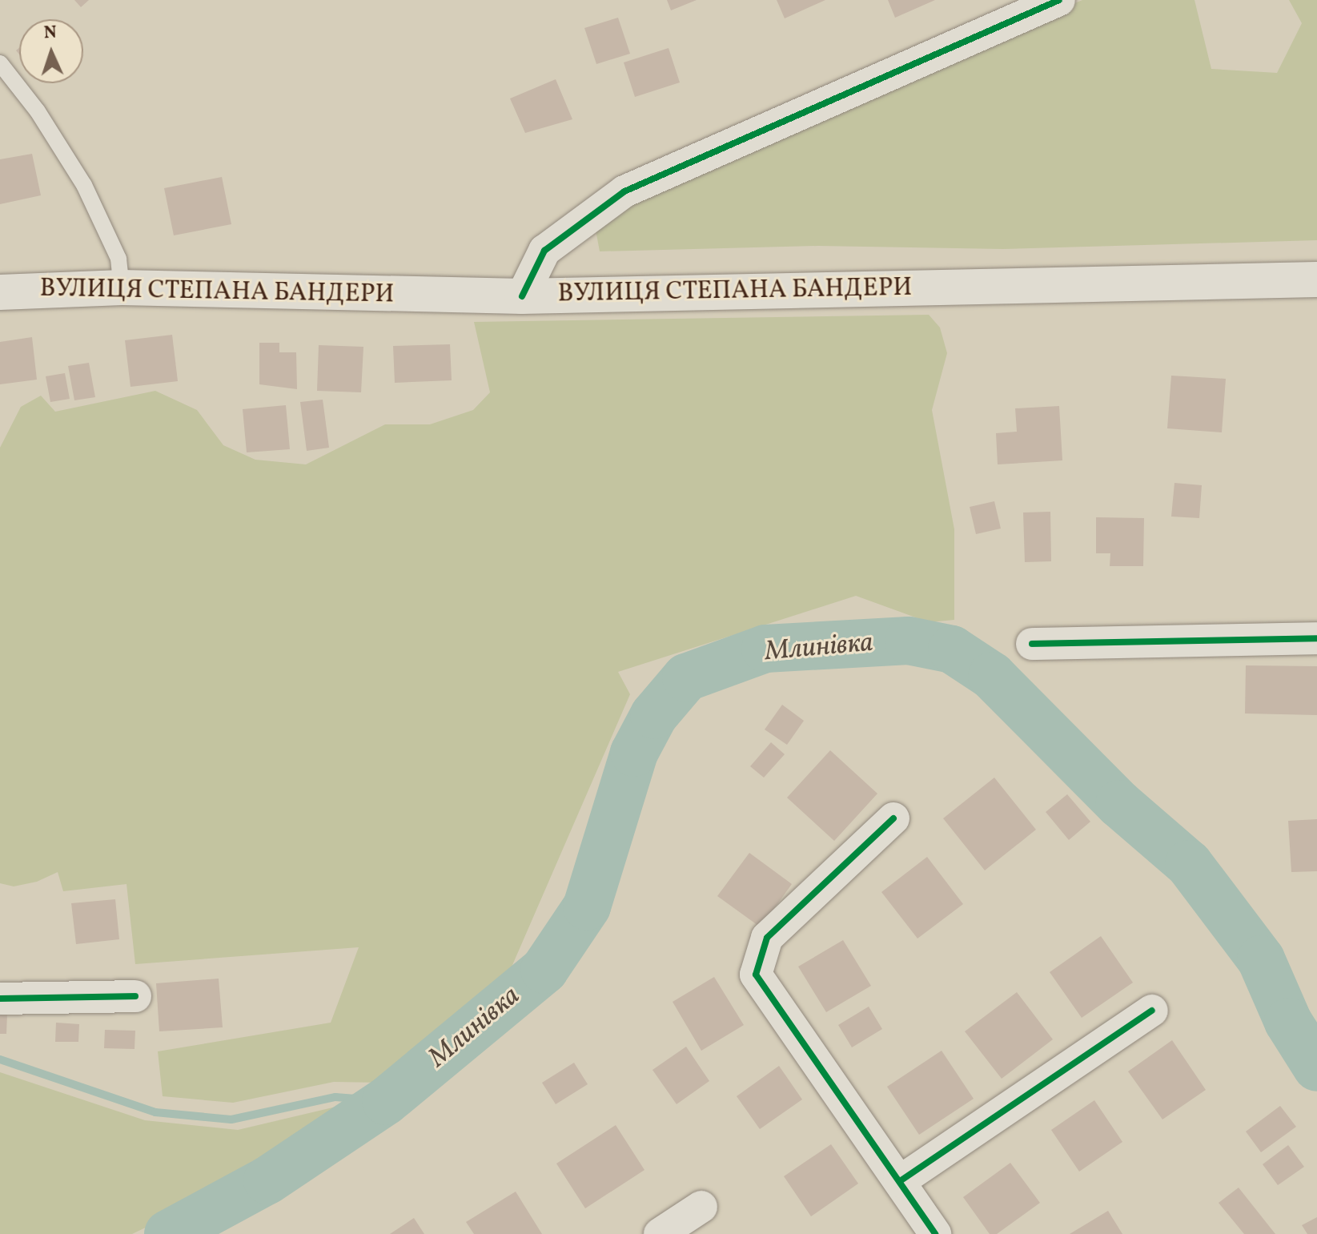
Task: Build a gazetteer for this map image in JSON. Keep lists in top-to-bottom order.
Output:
{
  "streets": {
    "main road": ["ВУЛИЦЯ СТЕПАНА БАНДЕРИ"]
  },
  "water": ["Млинівка"],
  "north": "top"
}
